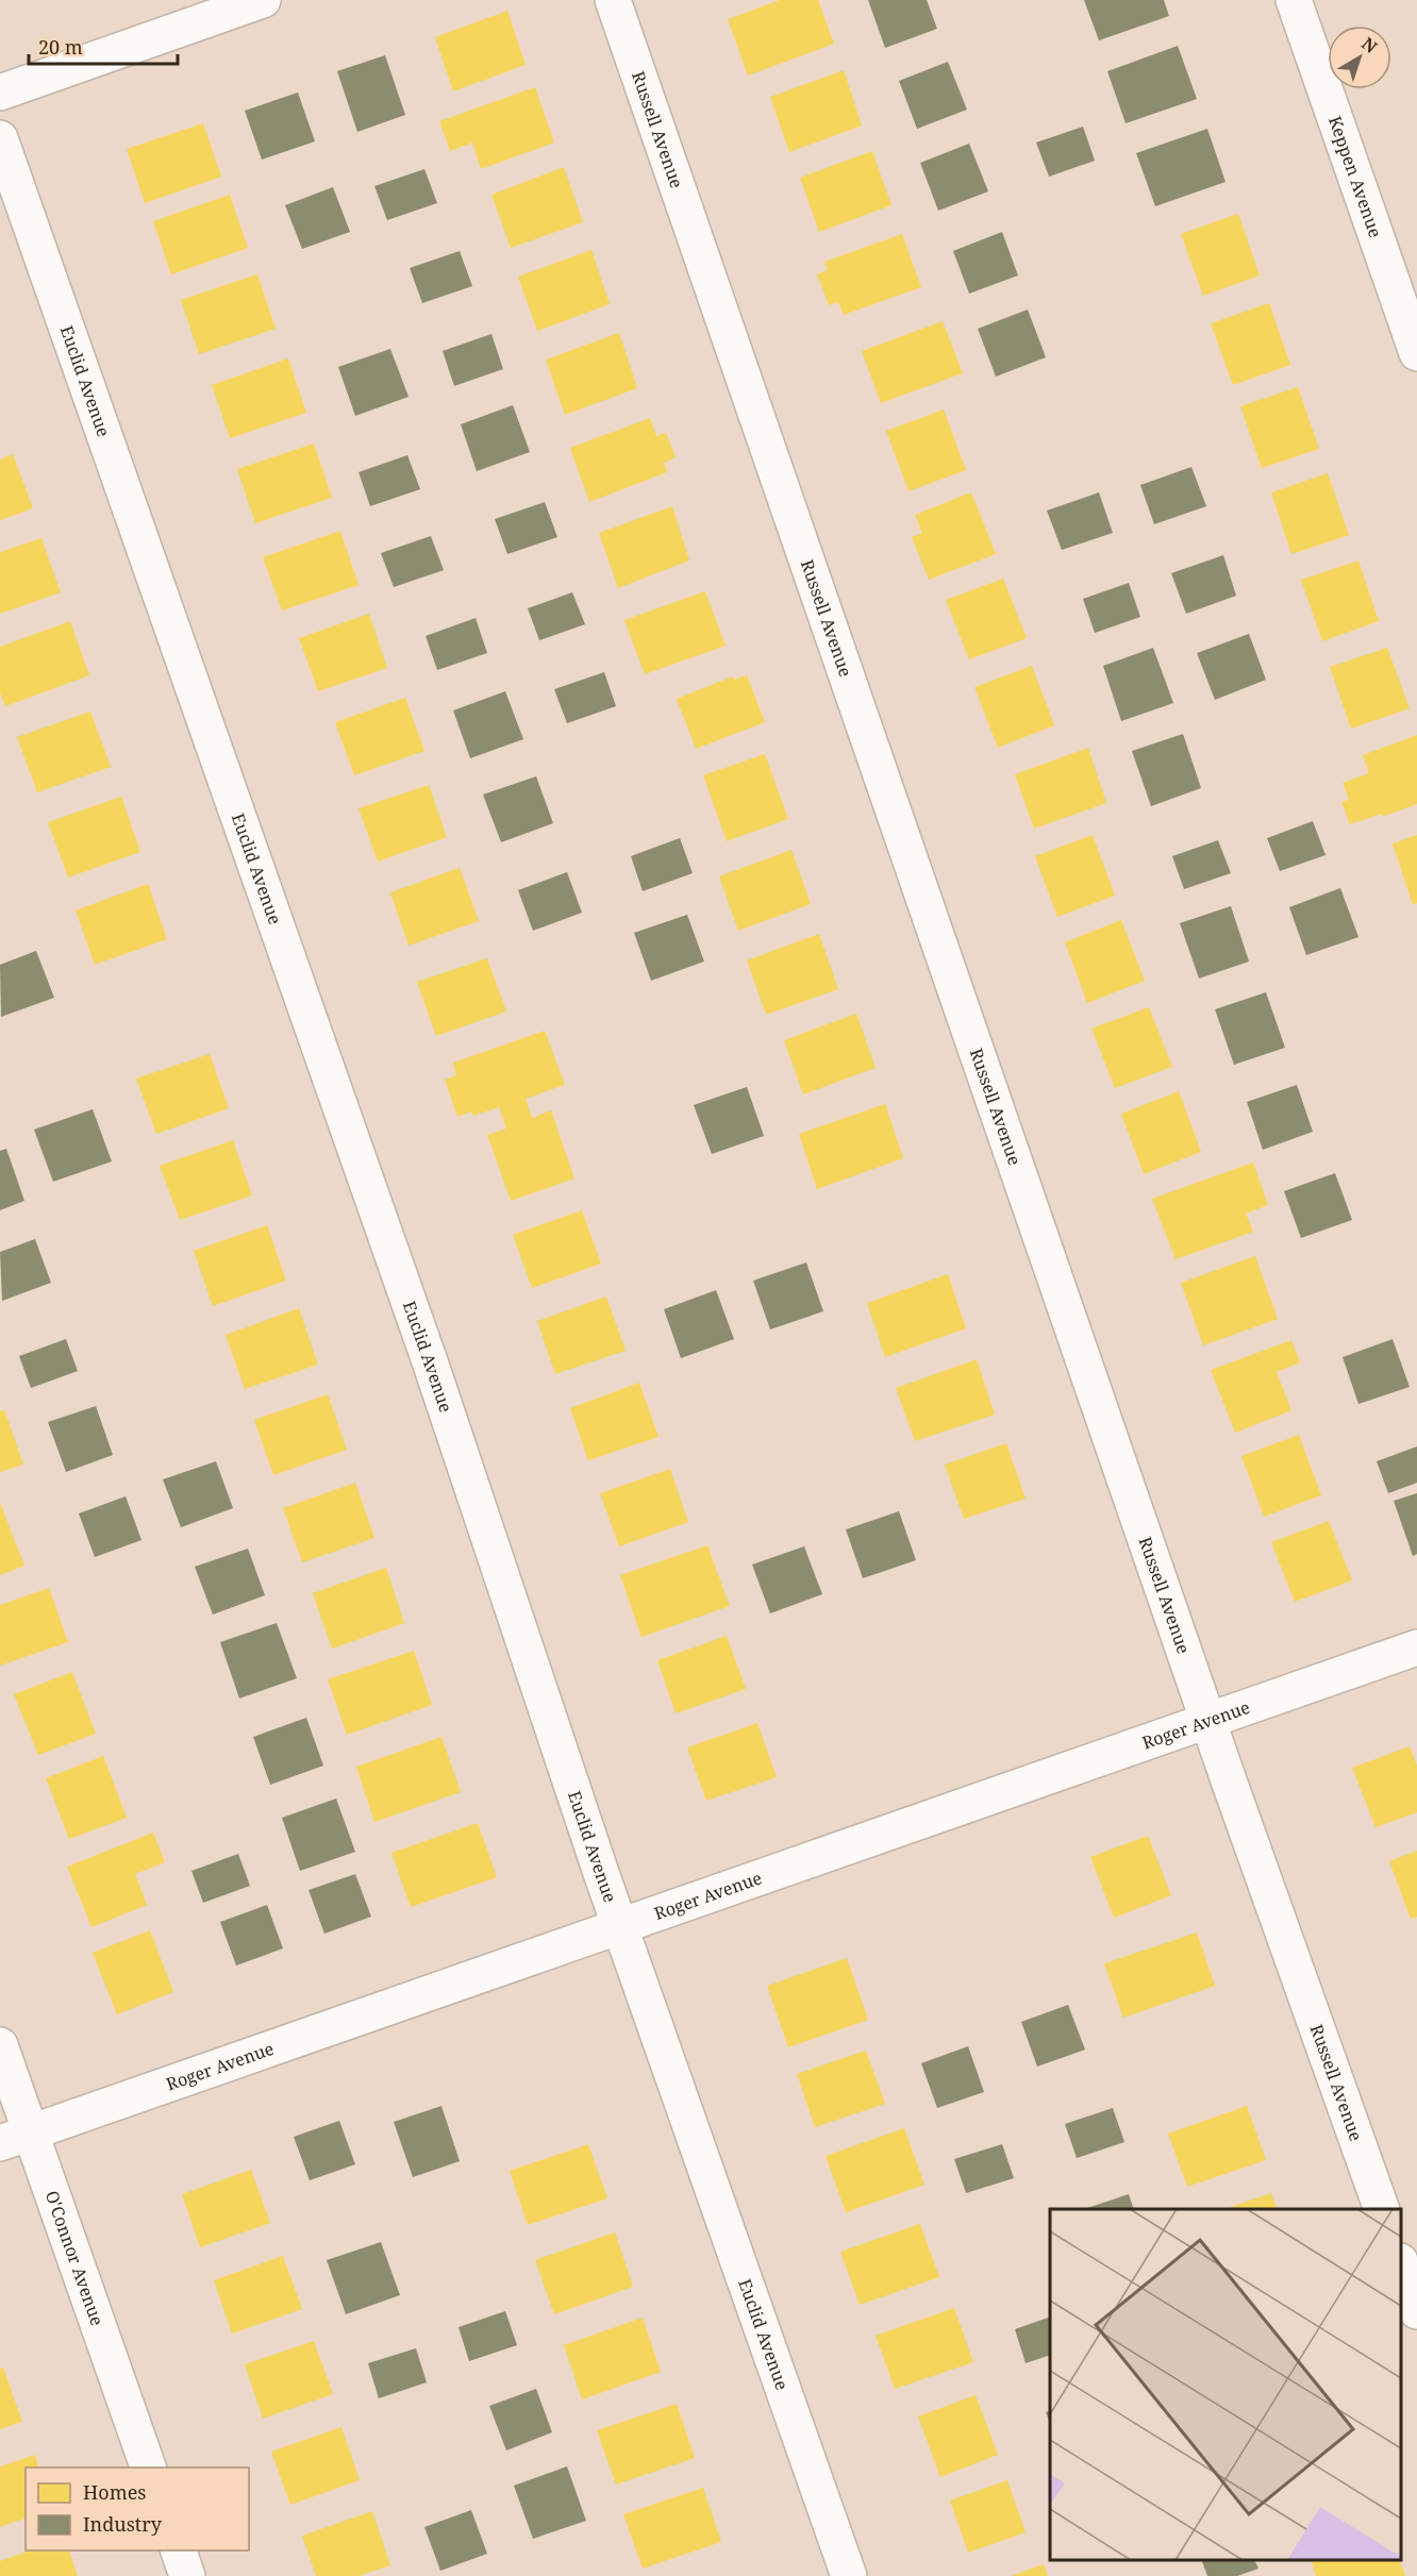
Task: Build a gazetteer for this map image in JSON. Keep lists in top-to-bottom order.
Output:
{
  "streets": {
    "street": [
      "Russell Avenue",
      "Keppen Avenue",
      "Euclid Avenue",
      "Roger Avenue",
      "O'Connor Avenue"
    ]
  },
  "crossings": [
    ["Russell Avenue", "Roger Avenue"],
    ["Euclid Avenue", "Roger Avenue"],
    ["Roger Avenue", "O'Connor Avenue"]
  ],
  "legend": ["Homes", "Industry"],
  "scale_bar": "20 m",
  "north": "top right"
}
